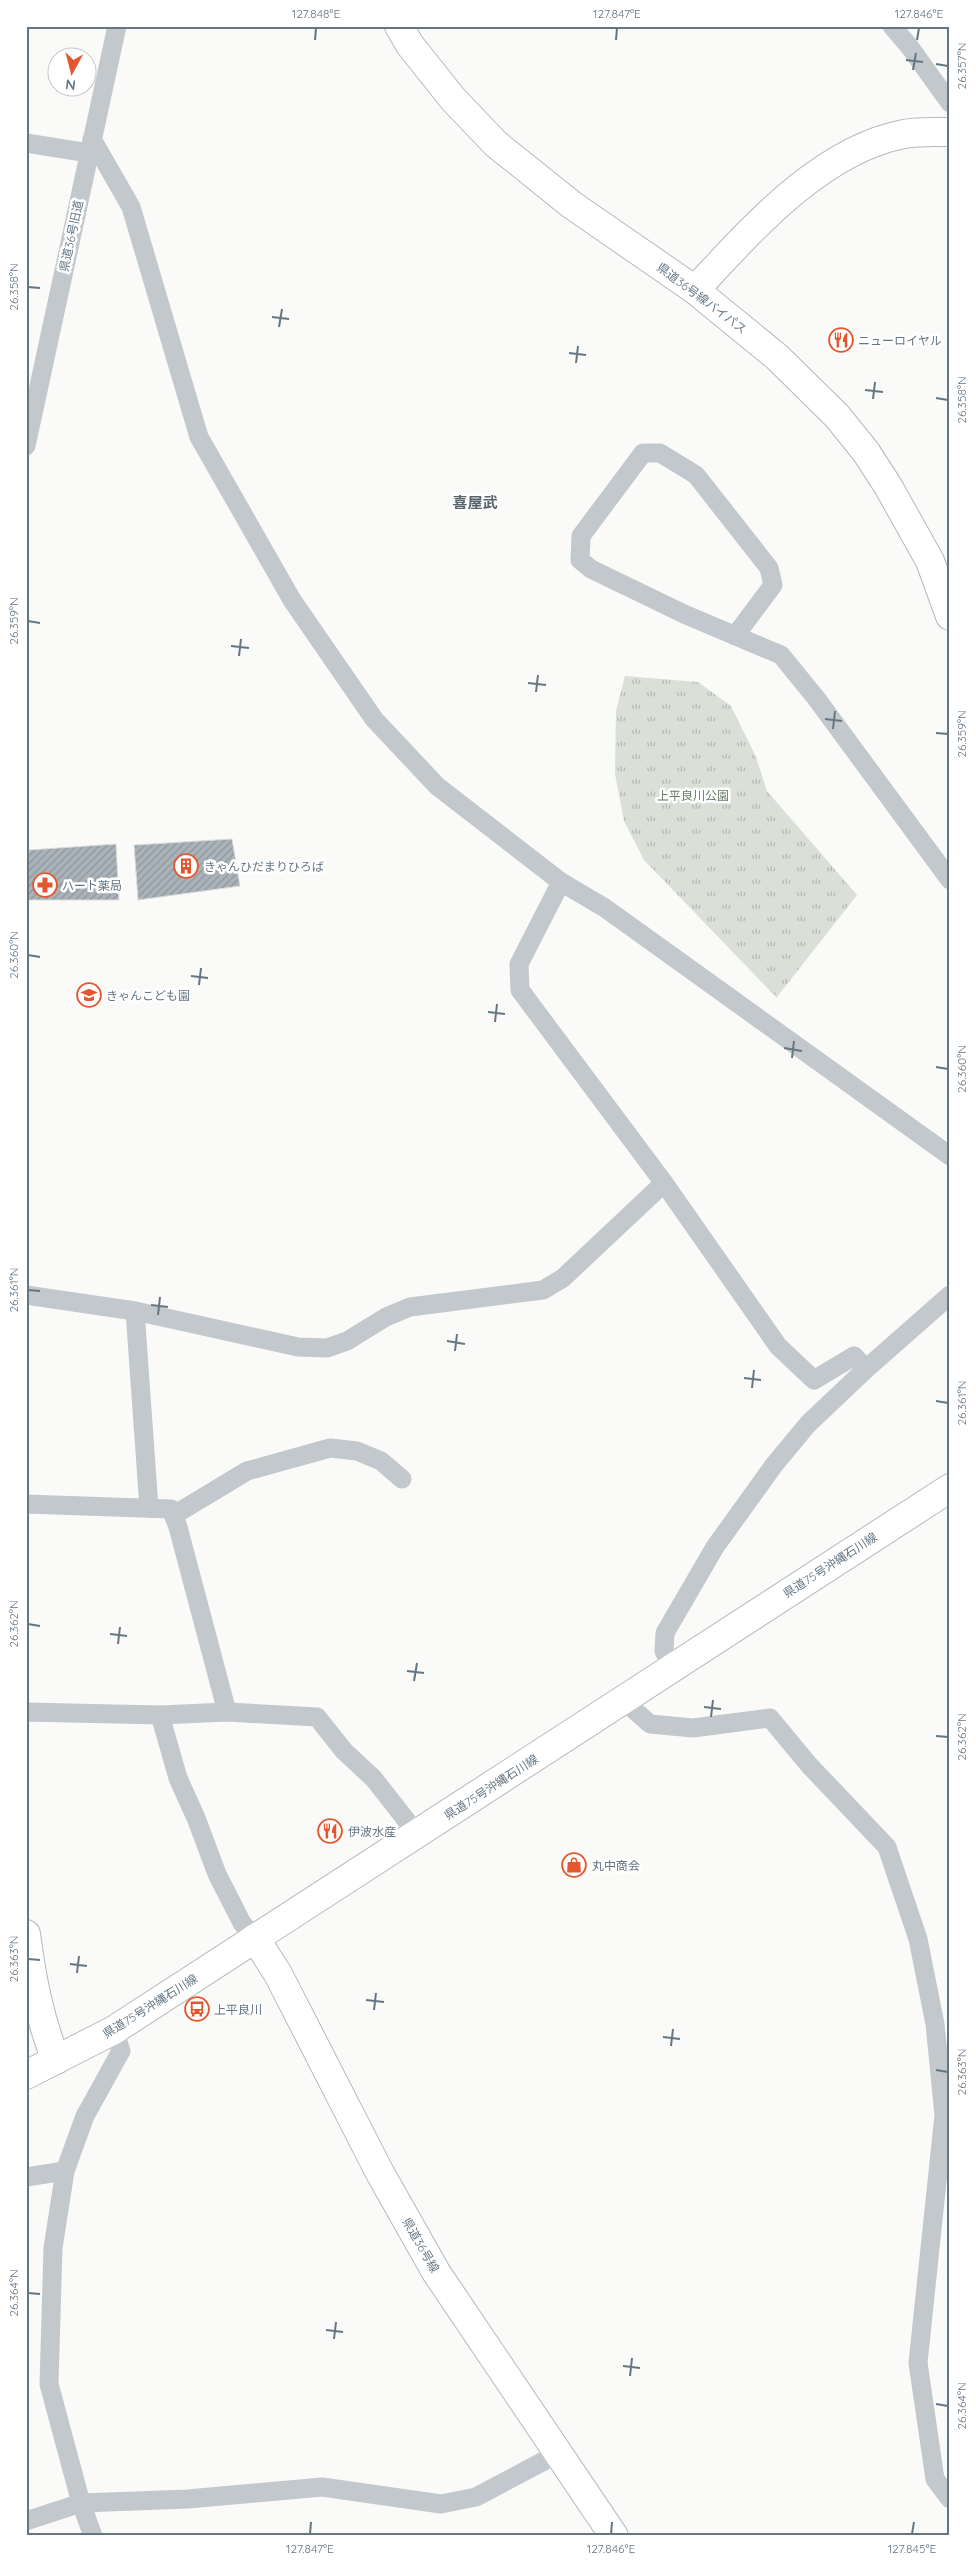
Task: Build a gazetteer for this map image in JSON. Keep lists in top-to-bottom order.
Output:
{
  "streets": {
    "main road": ["県道36号線バイパス", "県道75号沖縄石川線", "県道36号線"],
    "street": ["県道36号旧道"]
  },
  "crossings": [
    ["県道75号沖縄石川線", "県道36号線"]
  ],
  "districts": ["喜屋武"],
  "parks": ["上平良川公園"],
  "places": {
    "restaurant": ["ニューロイヤル", "伊波水産"],
    "building": ["きゃんひだまりひろば"],
    "pharmacy": ["ハート薬局"],
    "school or university": ["きゃんこども園"],
    "shop": ["丸中商会"],
    "bus stop": ["上平良川"]
  },
  "north": "bottom",
  "coordinates": [
    "127.848°E",
    "127.847°E",
    "127.846°E",
    "26.357°N",
    "26.358°N",
    "26.359°N",
    "26.360°N",
    "26.361°N",
    "26.362°N",
    "26.363°N",
    "26.364°N",
    "127.845°E"
  ]
}
